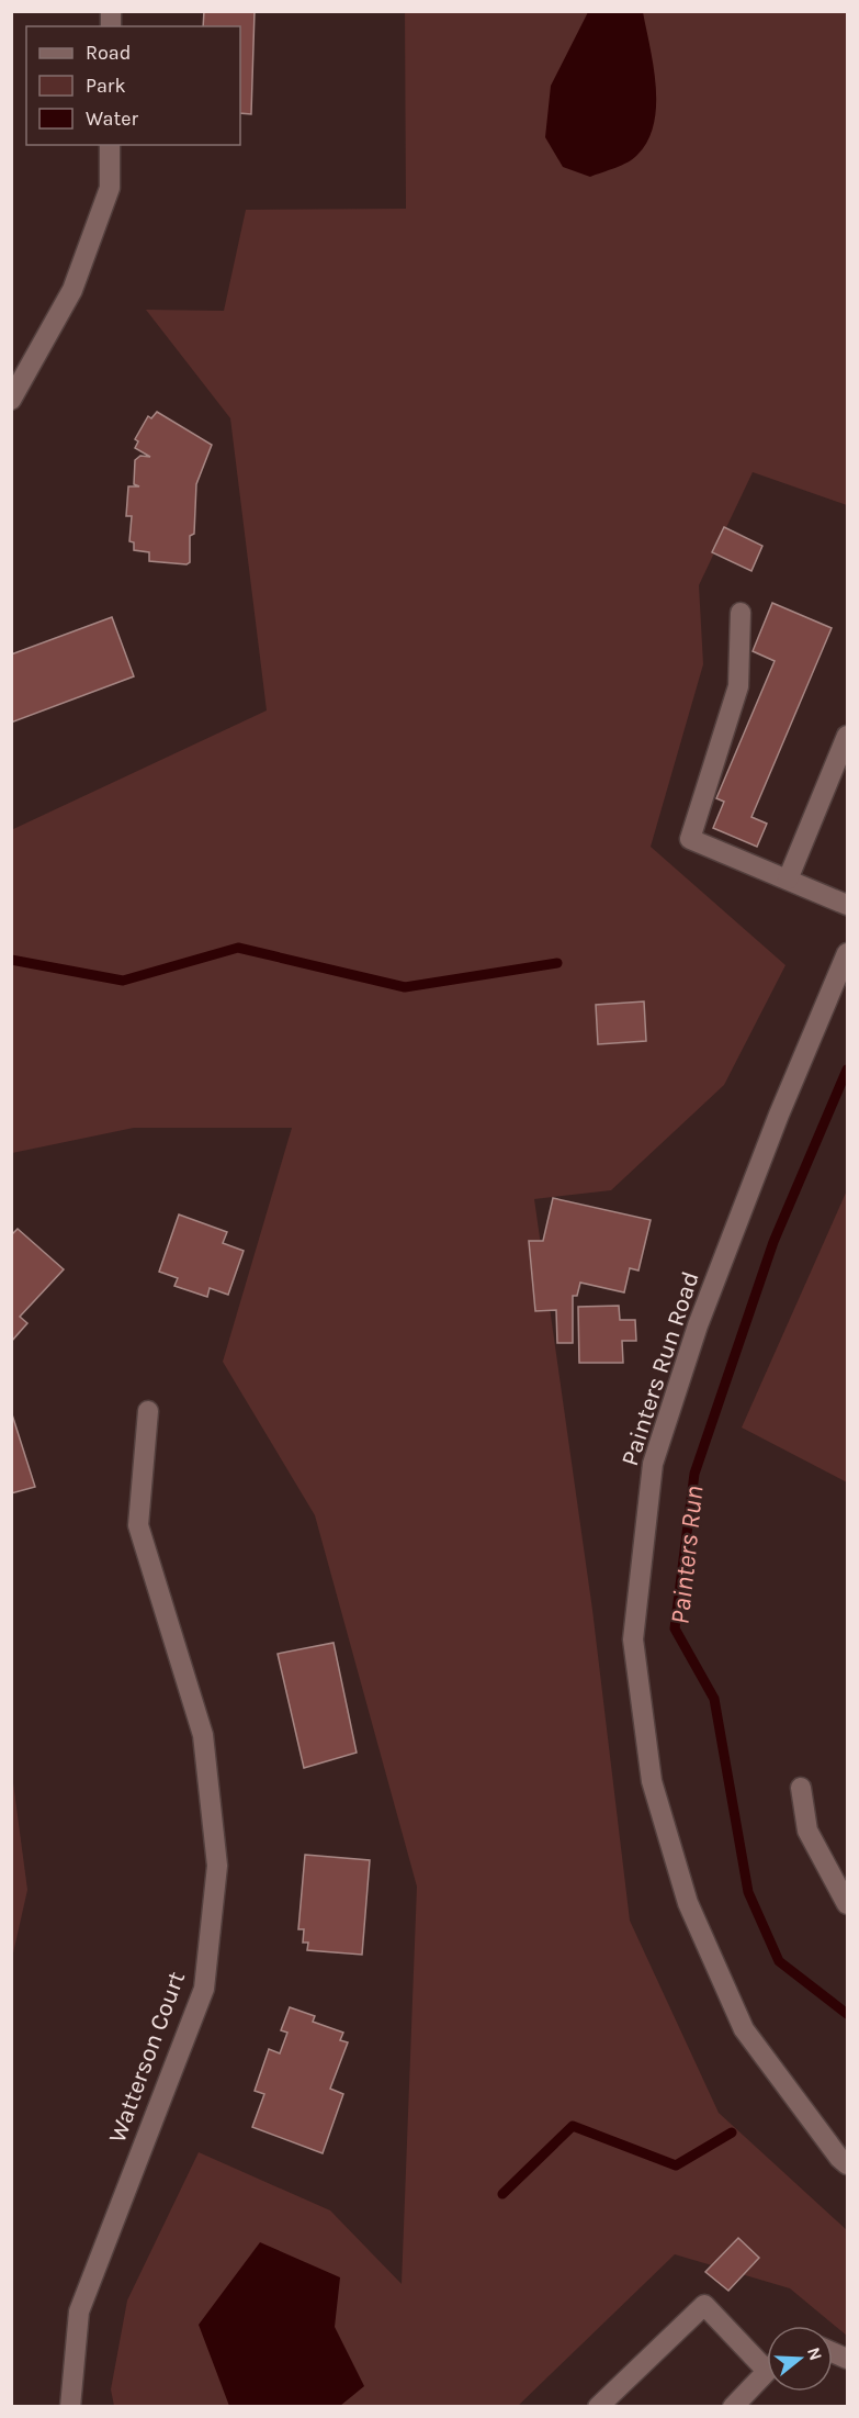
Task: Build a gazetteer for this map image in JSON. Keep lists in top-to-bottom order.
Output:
{
  "streets": {
    "street": ["Painters Run Road", "Watterson Court"]
  },
  "water": ["Painters Run"],
  "legend": ["Road", "Park", "Water"],
  "north": "right"
}
